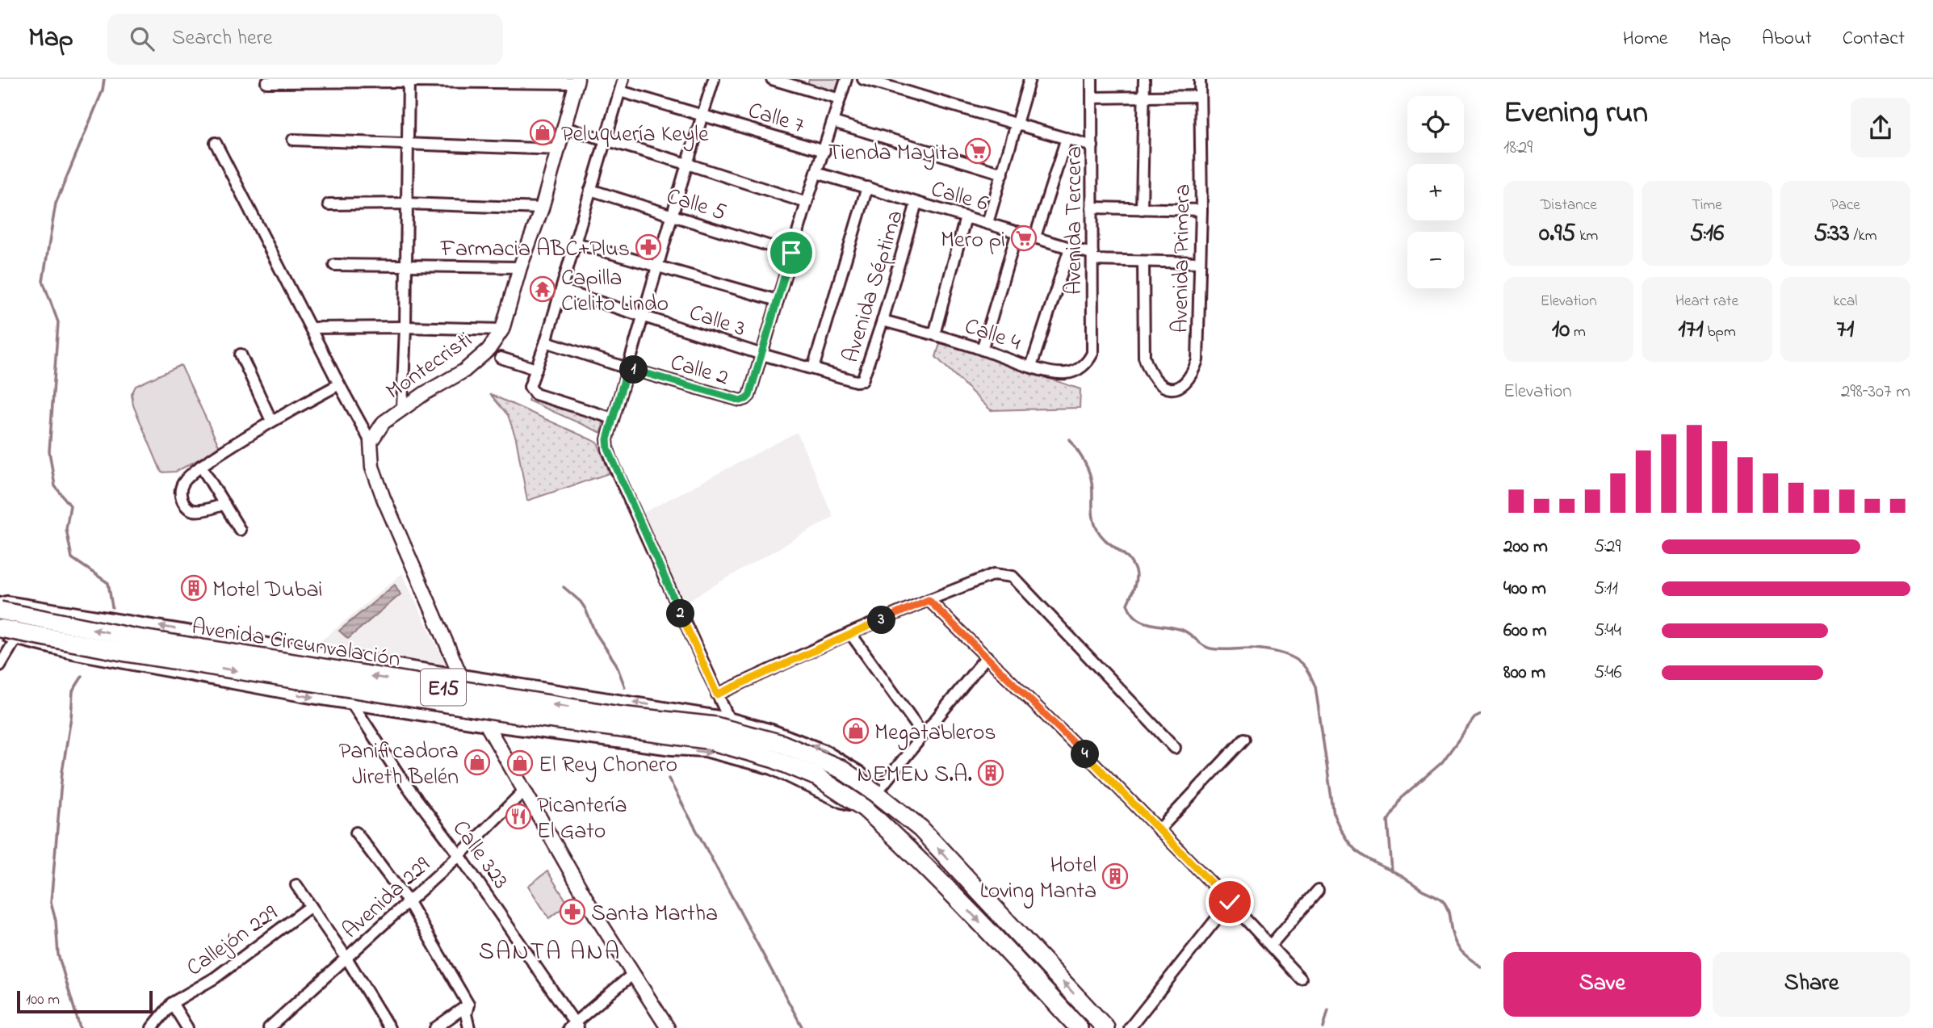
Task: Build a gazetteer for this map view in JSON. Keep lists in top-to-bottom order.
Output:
{
  "streets": {
    "highway": ["Avenida Circunvalación", "E15"],
    "street": [
      "Calle 7",
      "Calle 6",
      "Calle 5",
      "Avenida Tercera",
      "Avenida Primera",
      "Avenida Séptima",
      "Calle 3",
      "Calle 4",
      "Montecristi",
      "Calle 2",
      "Calle 323",
      "Avenida 229",
      "Callejón 229"
    ]
  },
  "crossings": [
    ["Calle 6", "Avenida Tercera"],
    ["Calle 6", "Avenida Primera"],
    ["Calle 6", "Avenida Séptima"],
    ["Avenida Tercera", "Calle 4"],
    ["Avenida Séptima", "Calle 3"],
    ["Avenida Séptima", "Calle 4"],
    ["Calle 3", "Calle 2"],
    ["Avenida Circunvalación", "Calle 323"],
    ["Calle 323", "Avenida 229"]
  ],
  "districts": ["SANTA ANA"],
  "places": {
    "shop": [
      "Peluquería Keyle",
      "Megatableros",
      "Panificadora Jireth Belén",
      "El Rey Chonero"
    ],
    "supermarket": ["Tienda Mayita", "Mero pi"],
    "pharmacy": ["Farmacia ABC+Plus", "Santa Martha"],
    "temple": ["Capilla Cielito Lindo"],
    "building": ["Motel Dubai", "NEMEN S.A.", "Hotel Loving Manta"],
    "restaurant": ["Picantería El Gato"]
  },
  "scale_bar": "100 m",
  "page": {
    "header": "Map",
    "search": "Search here",
    "nav": [
      "Home",
      "Map",
      "About",
      "Contact"
    ],
    "heading": ["Evening run", "18:29"],
    "map_buttons": ["+", "−"],
    "stats": [
      ["Distance", "0.95 km"],
      ["Time", "5:16"],
      ["Pace", "5:33 /km"],
      ["Elevation", "10 m"],
      ["Heart rate", "171 bpm"],
      ["kcal", "71"]
    ],
    "pins": [
      "1",
      "2",
      "3",
      "4"
    ],
    "chart": ["Elevation", "298–307 m"],
    "list": [
      {
        "name": "200 m",
        "note": "5:29"
      },
      {
        "name": "400 m",
        "note": "5:11"
      },
      {
        "name": "600 m",
        "note": "5:44"
      },
      {
        "name": "800 m",
        "note": "5:46"
      }
    ],
    "buttons": ["Save", "Share"],
    "scale": "100 m"
  }
}
